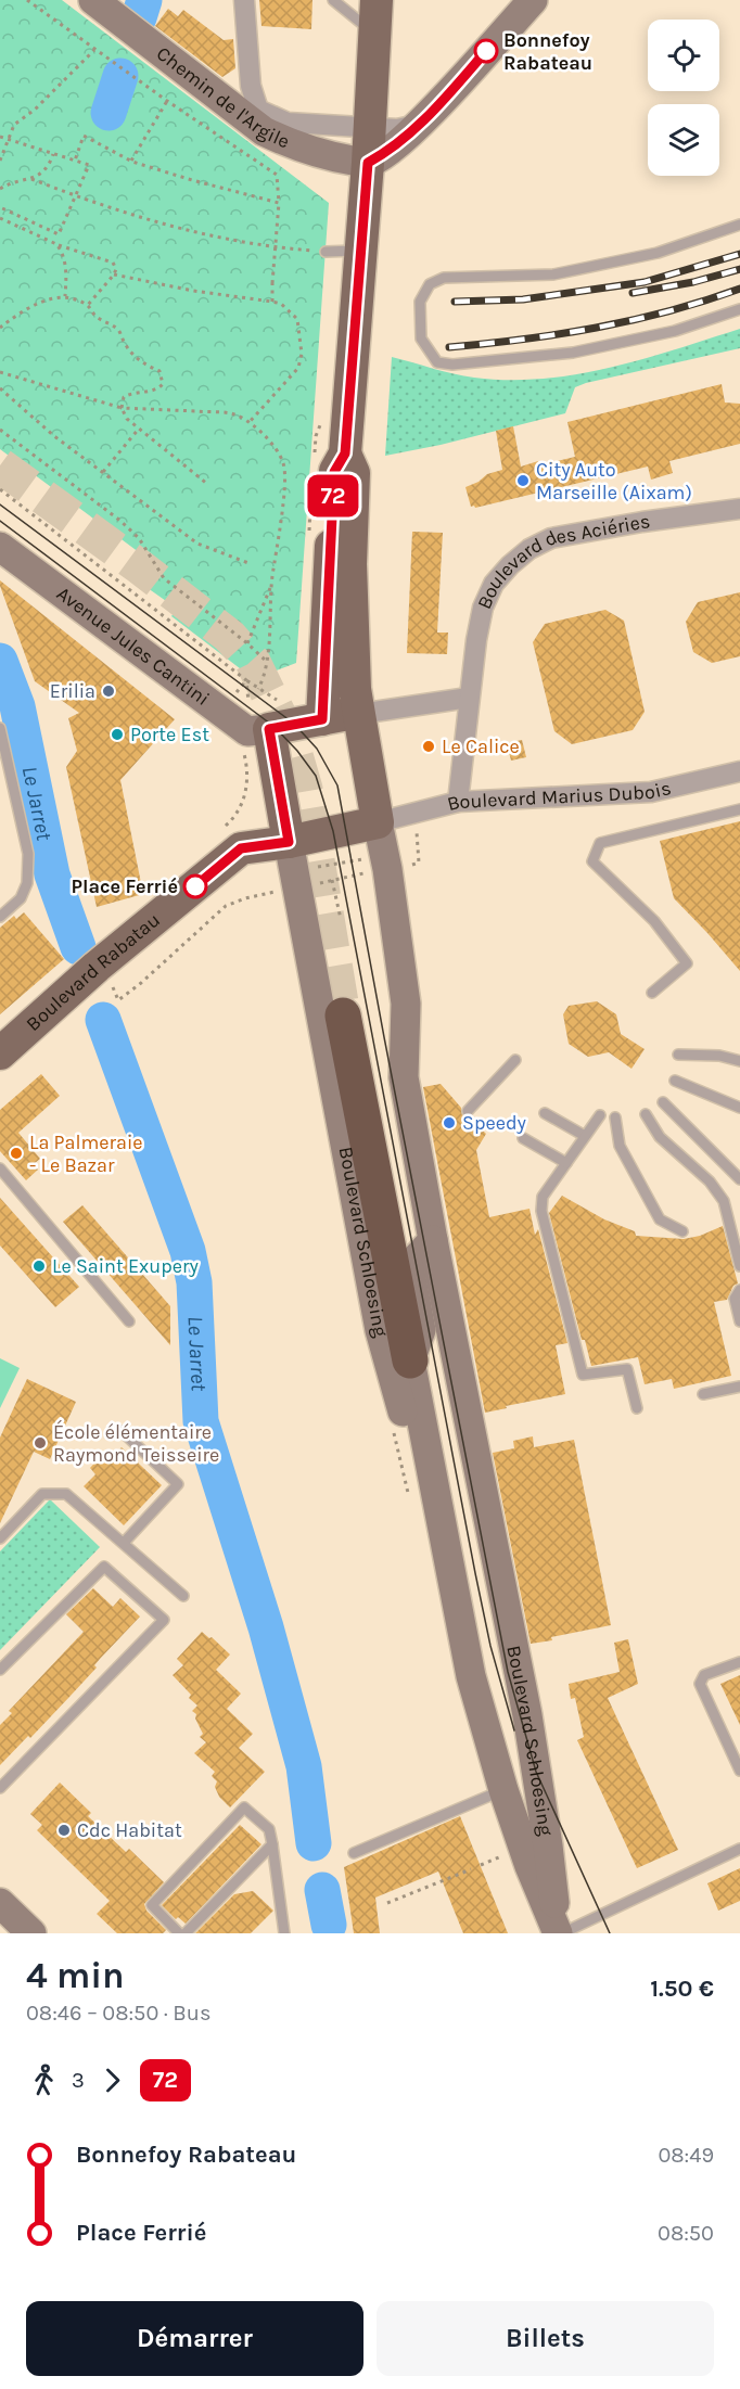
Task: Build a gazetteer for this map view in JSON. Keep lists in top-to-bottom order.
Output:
{
  "streets": {
    "main road": [
      "Chemin de l'Argile",
      "Avenue Jules Cantini",
      "Boulevard Rabatau",
      "Boulevard Schloesing"
    ],
    "street": ["Boulevard des Aciéries", "Boulevard Marius Dubois"]
  },
  "crossings": [
    ["Boulevard des Aciéries", "Boulevard Marius Dubois"],
    ["Boulevard Marius Dubois", "Boulevard Rabatau"],
    ["Boulevard Marius Dubois", "Boulevard Schloesing"],
    ["Boulevard Rabatau", "Boulevard Schloesing"]
  ],
  "water": ["Le Jarret"],
  "places": [
    "Bonnefoy Rabateau",
    "City Auto Marseille (Aixam)",
    "Erilia",
    "Porte Est",
    "Le Calice",
    "Place Ferrié",
    "Speedy",
    "La Palmeraie - Le Bazar",
    "Le Saint Exupery",
    "École élémentaire Raymond Teisseire",
    "Cdc Habitat"
  ],
  "lines": ["bus line 72"],
  "page": {
    "on_map": "72",
    "heading": ["4 min", "08:46 – 08:50 · Bus", "1.50 €"],
    "legs": ["3", "72"],
    "list": [
      {
        "name": "Bonnefoy Rabateau",
        "value": "08:49"
      },
      {
        "name": "Place Ferrié",
        "value": "08:50"
      }
    ],
    "buttons": ["Démarrer", "Billets"]
  }
}
